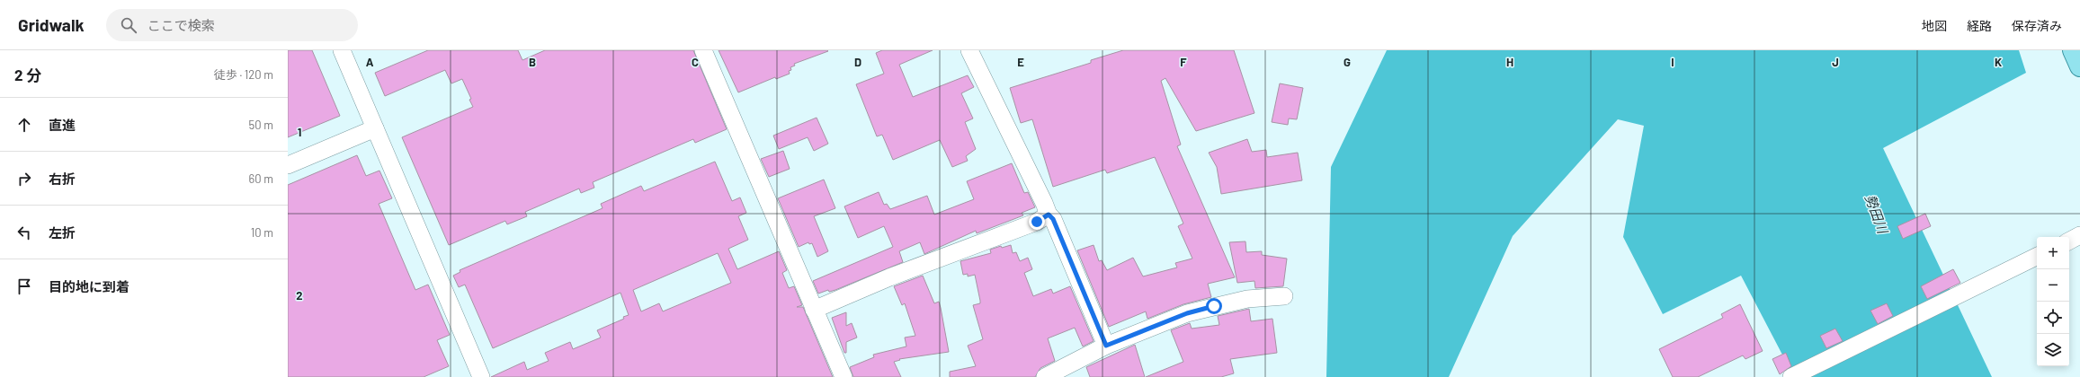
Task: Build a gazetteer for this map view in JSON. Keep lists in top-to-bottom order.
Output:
{
  "water": ["勢田川"],
  "page": {
    "header": "Gridwalk",
    "search": "ここで検索",
    "nav": ["地図", "経路", "保存済み"],
    "heading": ["2 分", "徒歩 · 120 m"],
    "list": [
      ["直進", "50 m"],
      ["右折", "60 m"],
      ["左折", "10 m"],
      "目的地に到着"
    ],
    "map_buttons": ["+", "−"]
  },
  "grid": {
    "columns": [
      "A",
      "B",
      "C",
      "D",
      "E",
      "F",
      "G",
      "H",
      "I",
      "J",
      "K"
    ],
    "rows": ["1", "2"]
  }
}
